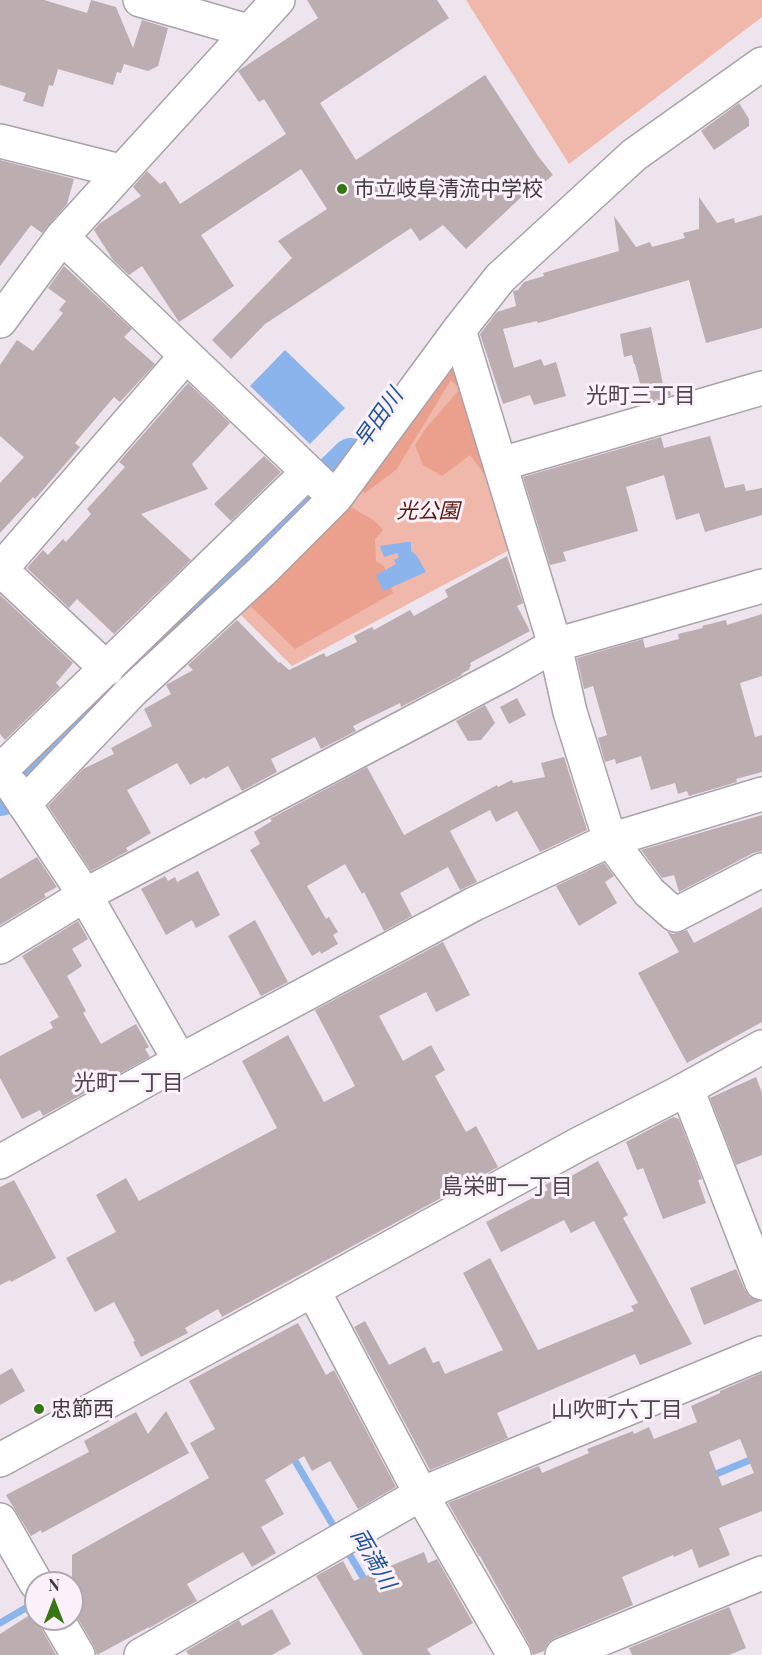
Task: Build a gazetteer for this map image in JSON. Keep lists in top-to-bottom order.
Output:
{
  "districts": [
    "光町三丁目",
    "光町一丁目",
    "島栄町一丁目",
    "山吹町六丁目"
  ],
  "water": ["早田川", "両満川"],
  "parks": ["光公園"],
  "places": ["市立岐阜清流中学校", "忠節西"],
  "north": "top"
}
